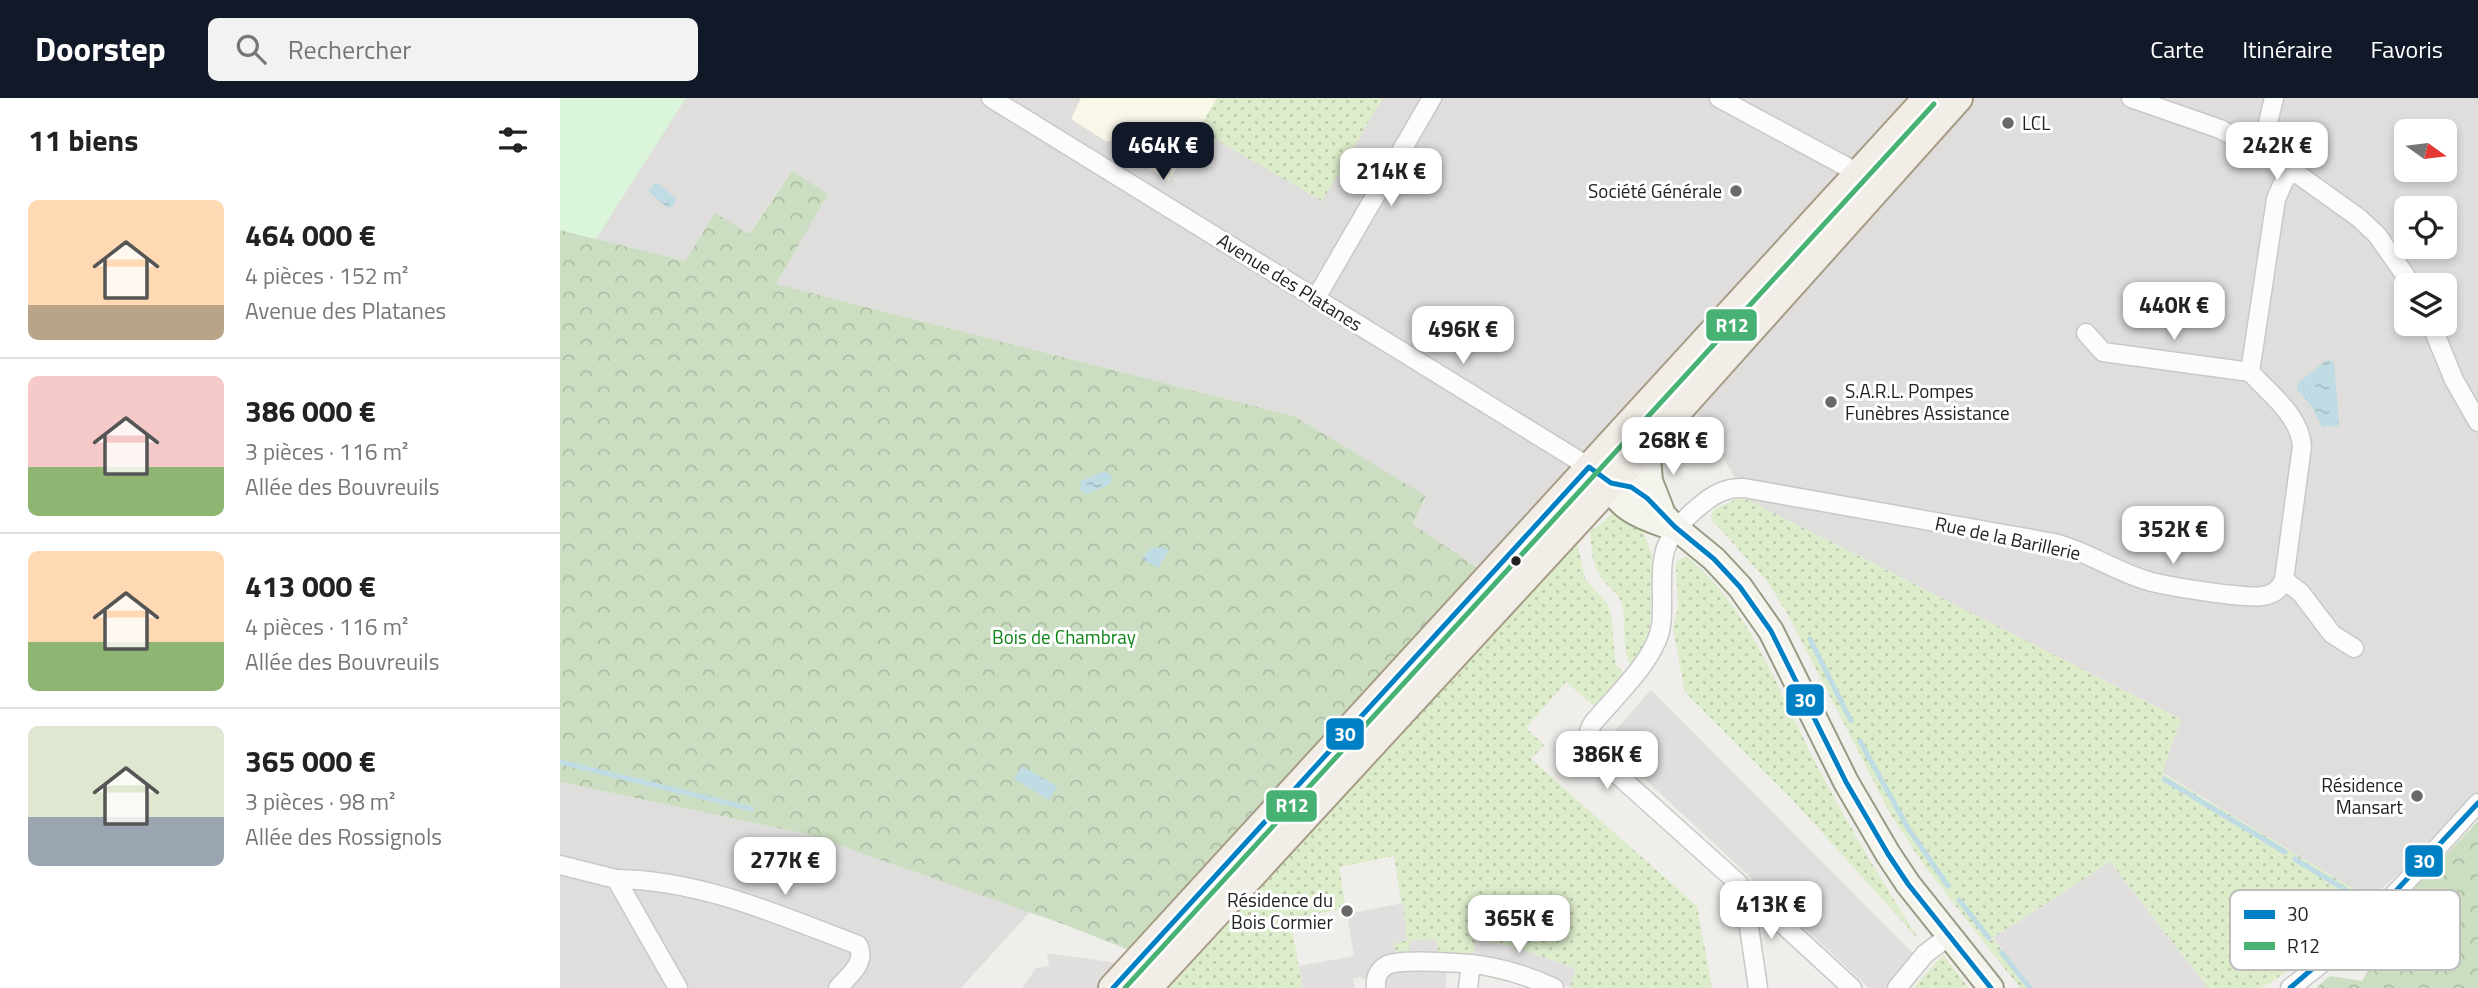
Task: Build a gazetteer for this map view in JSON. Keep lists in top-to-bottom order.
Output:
{
  "streets": {
    "street": ["Avenue des Platanes", "Rue de la Barillerie"]
  },
  "parks": ["Bois de Chambray"],
  "places": [
    "LCL",
    "Société Générale",
    "S.A.R.L. Pompes Funèbres Assistance",
    "Résidence Mansart",
    "Résidence du Bois Cormier"
  ],
  "lines": ["transit line R12", "transit line 30"],
  "legend": ["30", "R12"],
  "north": "right",
  "page": {
    "header": "Doorstep",
    "search": "Rechercher",
    "nav": ["Carte", "Itinéraire", "Favoris"],
    "heading": "11 biens",
    "price": [
      "464K €",
      "242K €",
      "214K €",
      "440K €",
      "496K €",
      "268K €",
      "352K €",
      "386K €",
      "277K €",
      "413K €",
      "365K €"
    ],
    "list": [
      {
        "name": "464 000 €",
        "note": "4 pièces · 152 m² · Avenue des Platanes"
      },
      {
        "name": "386 000 €",
        "note": "3 pièces · 116 m² · Allée des Bouvreuils"
      },
      {
        "name": "413 000 €",
        "note": "4 pièces · 116 m² · Allée des Bouvreuils"
      },
      {
        "name": "365 000 €",
        "note": "3 pièces · 98 m² · Allée des Rossignols"
      }
    ]
  }
}
